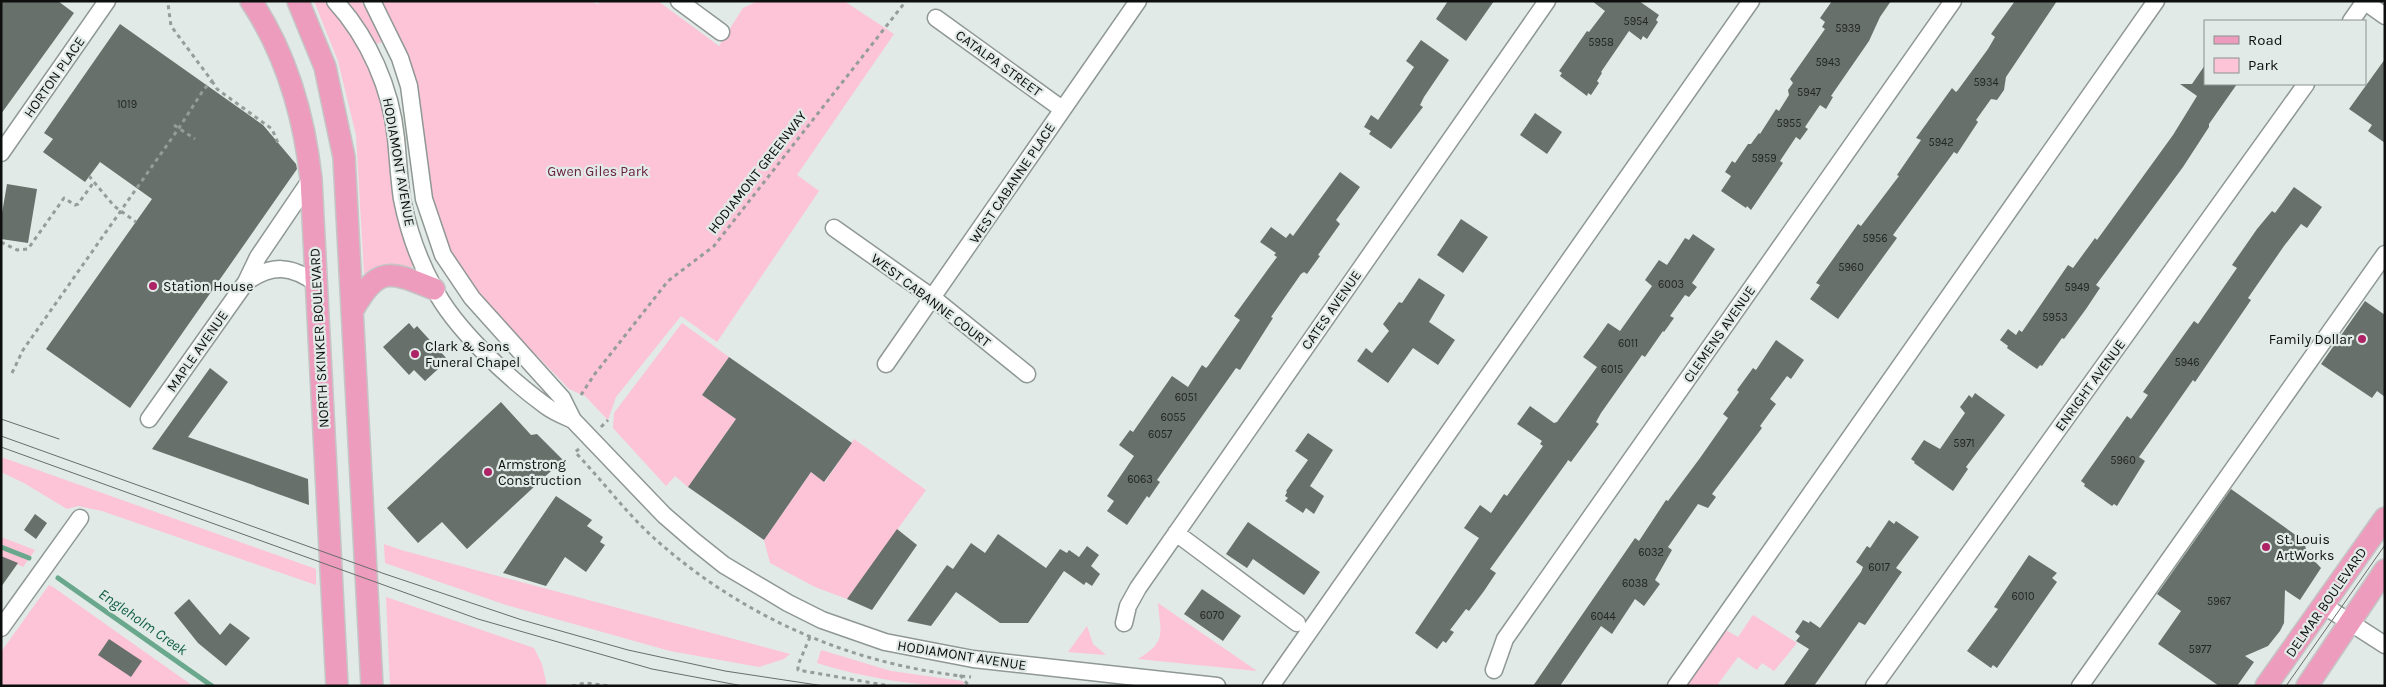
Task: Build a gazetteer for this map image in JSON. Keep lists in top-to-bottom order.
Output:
{
  "streets": {
    "main road": ["NORTH SKINKER BOULEVARD", "DELMAR BOULEVARD"],
    "street": [
      "CATALPA STREET",
      "HORTON PLACE",
      "HODIAMONT AVENUE",
      "WEST CABANNE PLACE",
      "WEST CABANNE COURT",
      "CATES AVENUE",
      "CLEMENS AVENUE",
      "MAPLE AVENUE",
      "ENRIGHT AVENUE"
    ],
    "path": ["HODIAMONT GREENWAY"]
  },
  "crossings": [
    ["CATALPA STREET", "WEST CABANNE PLACE"],
    ["WEST CABANNE PLACE", "WEST CABANNE COURT"],
    ["NORTH SKINKER BOULEVARD", "MAPLE AVENUE"]
  ],
  "water": ["Engleholm Creek"],
  "parks": ["Gwen Giles Park"],
  "places": [
    "Station House",
    "Family Dollar",
    "Clark & Sons Funeral Chapel",
    "Armstrong Construction",
    "St. Louis ArtWorks"
  ],
  "house_numbers": [
    "5954",
    "5939",
    "5958",
    "5943",
    "5934",
    "5947",
    "1019",
    "5955",
    "5942",
    "5959",
    "5956",
    "5960",
    "6003",
    "5949",
    "5953",
    "6011",
    "5946",
    "6015",
    "6051",
    "6055",
    "6057",
    "5971",
    "5960",
    "6063",
    "6032",
    "6017",
    "6038",
    "6010",
    "5967",
    "6070",
    "6044",
    "5977"
  ],
  "legend": ["Road", "Park"]
}
